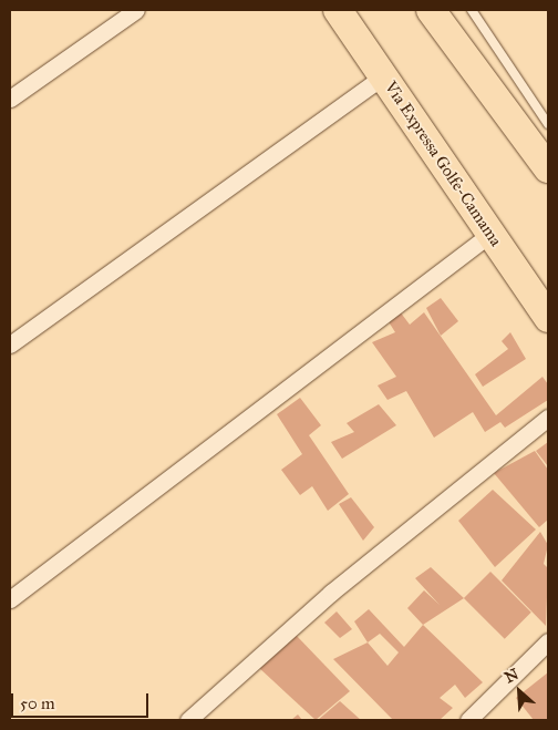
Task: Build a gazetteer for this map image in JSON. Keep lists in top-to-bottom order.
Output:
{
  "streets": {
    "highway": ["Via Expressa Golfe-Camama"]
  },
  "scale_bar": "50 m",
  "north": "top left"
}
